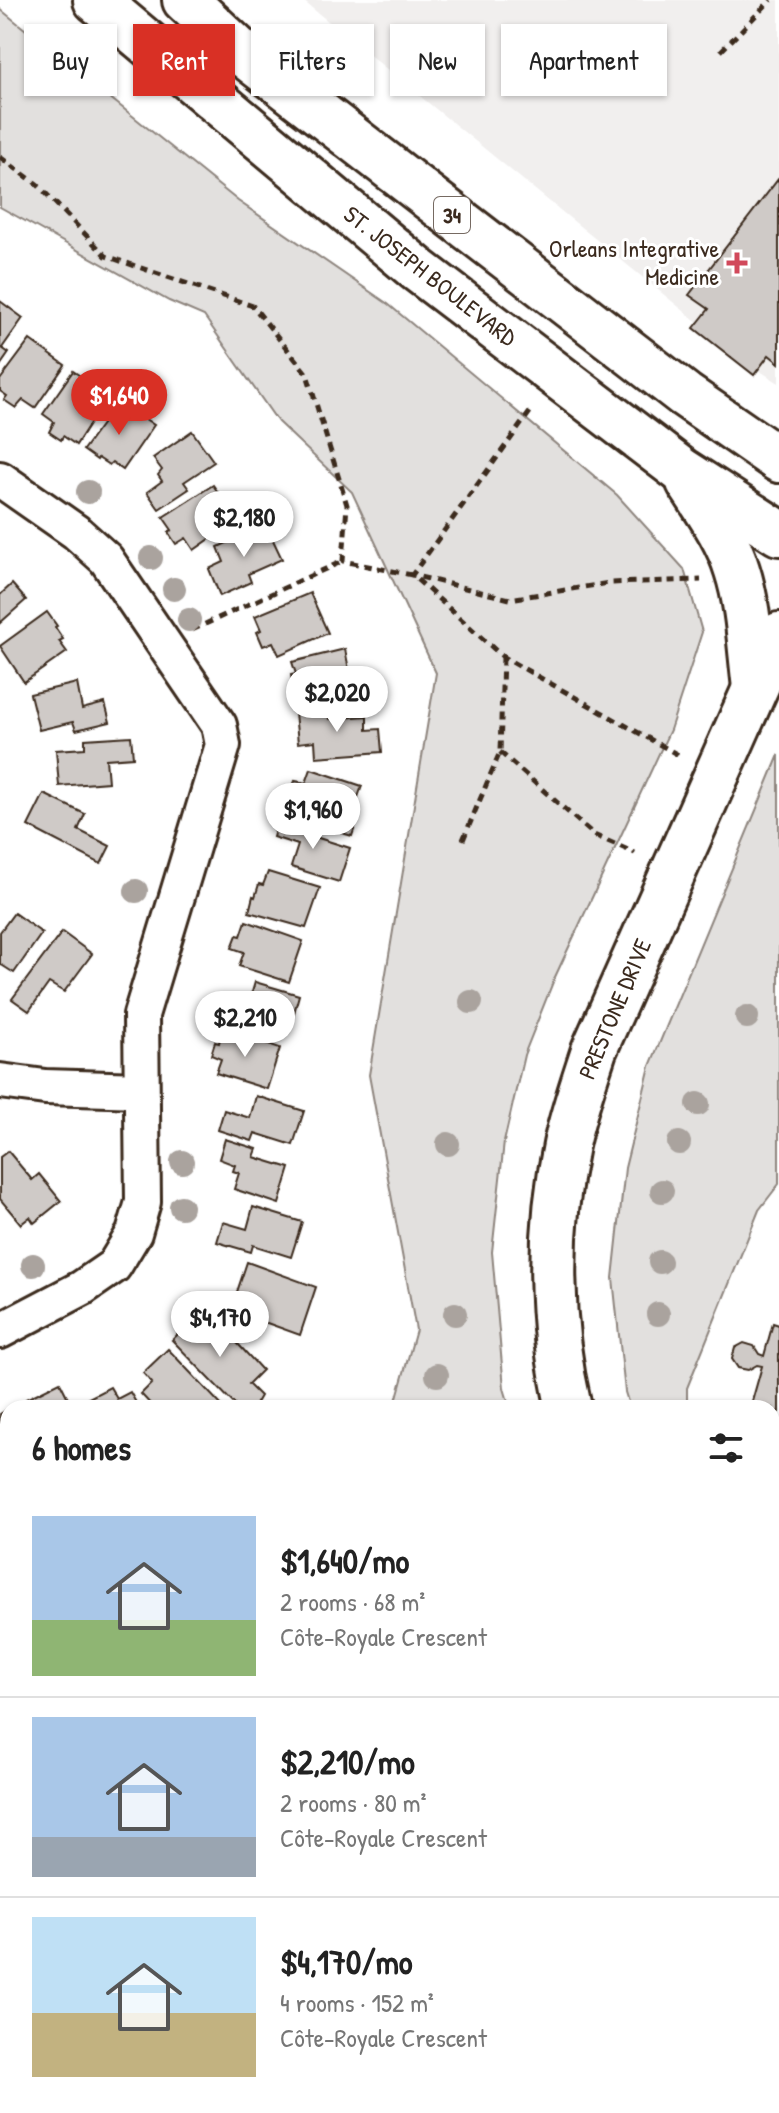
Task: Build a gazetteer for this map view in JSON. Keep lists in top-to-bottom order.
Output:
{
  "streets": {
    "main road": ["34", "ST. JOSEPH BOULEVARD", "PRESTONE DRIVE"]
  },
  "places": {
    "health": ["Orleans Integrative Medicine"]
  },
  "page": {
    "chip": [
      "Buy",
      "Rent",
      "Filters",
      "New",
      "Apartment"
    ],
    "price": [
      "$1,640",
      "$2,180",
      "$2,020",
      "$1,960",
      "$2,210",
      "$4,170"
    ],
    "heading": "6 homes",
    "list": [
      {
        "name": "$1,640/mo",
        "note": "2 rooms · 68 m² · Côte-Royale Crescent"
      },
      {
        "name": "$2,210/mo",
        "note": "2 rooms · 80 m² · Côte-Royale Crescent"
      },
      {
        "name": "$4,170/mo",
        "note": "4 rooms · 152 m² · Côte-Royale Crescent"
      }
    ]
  }
}
